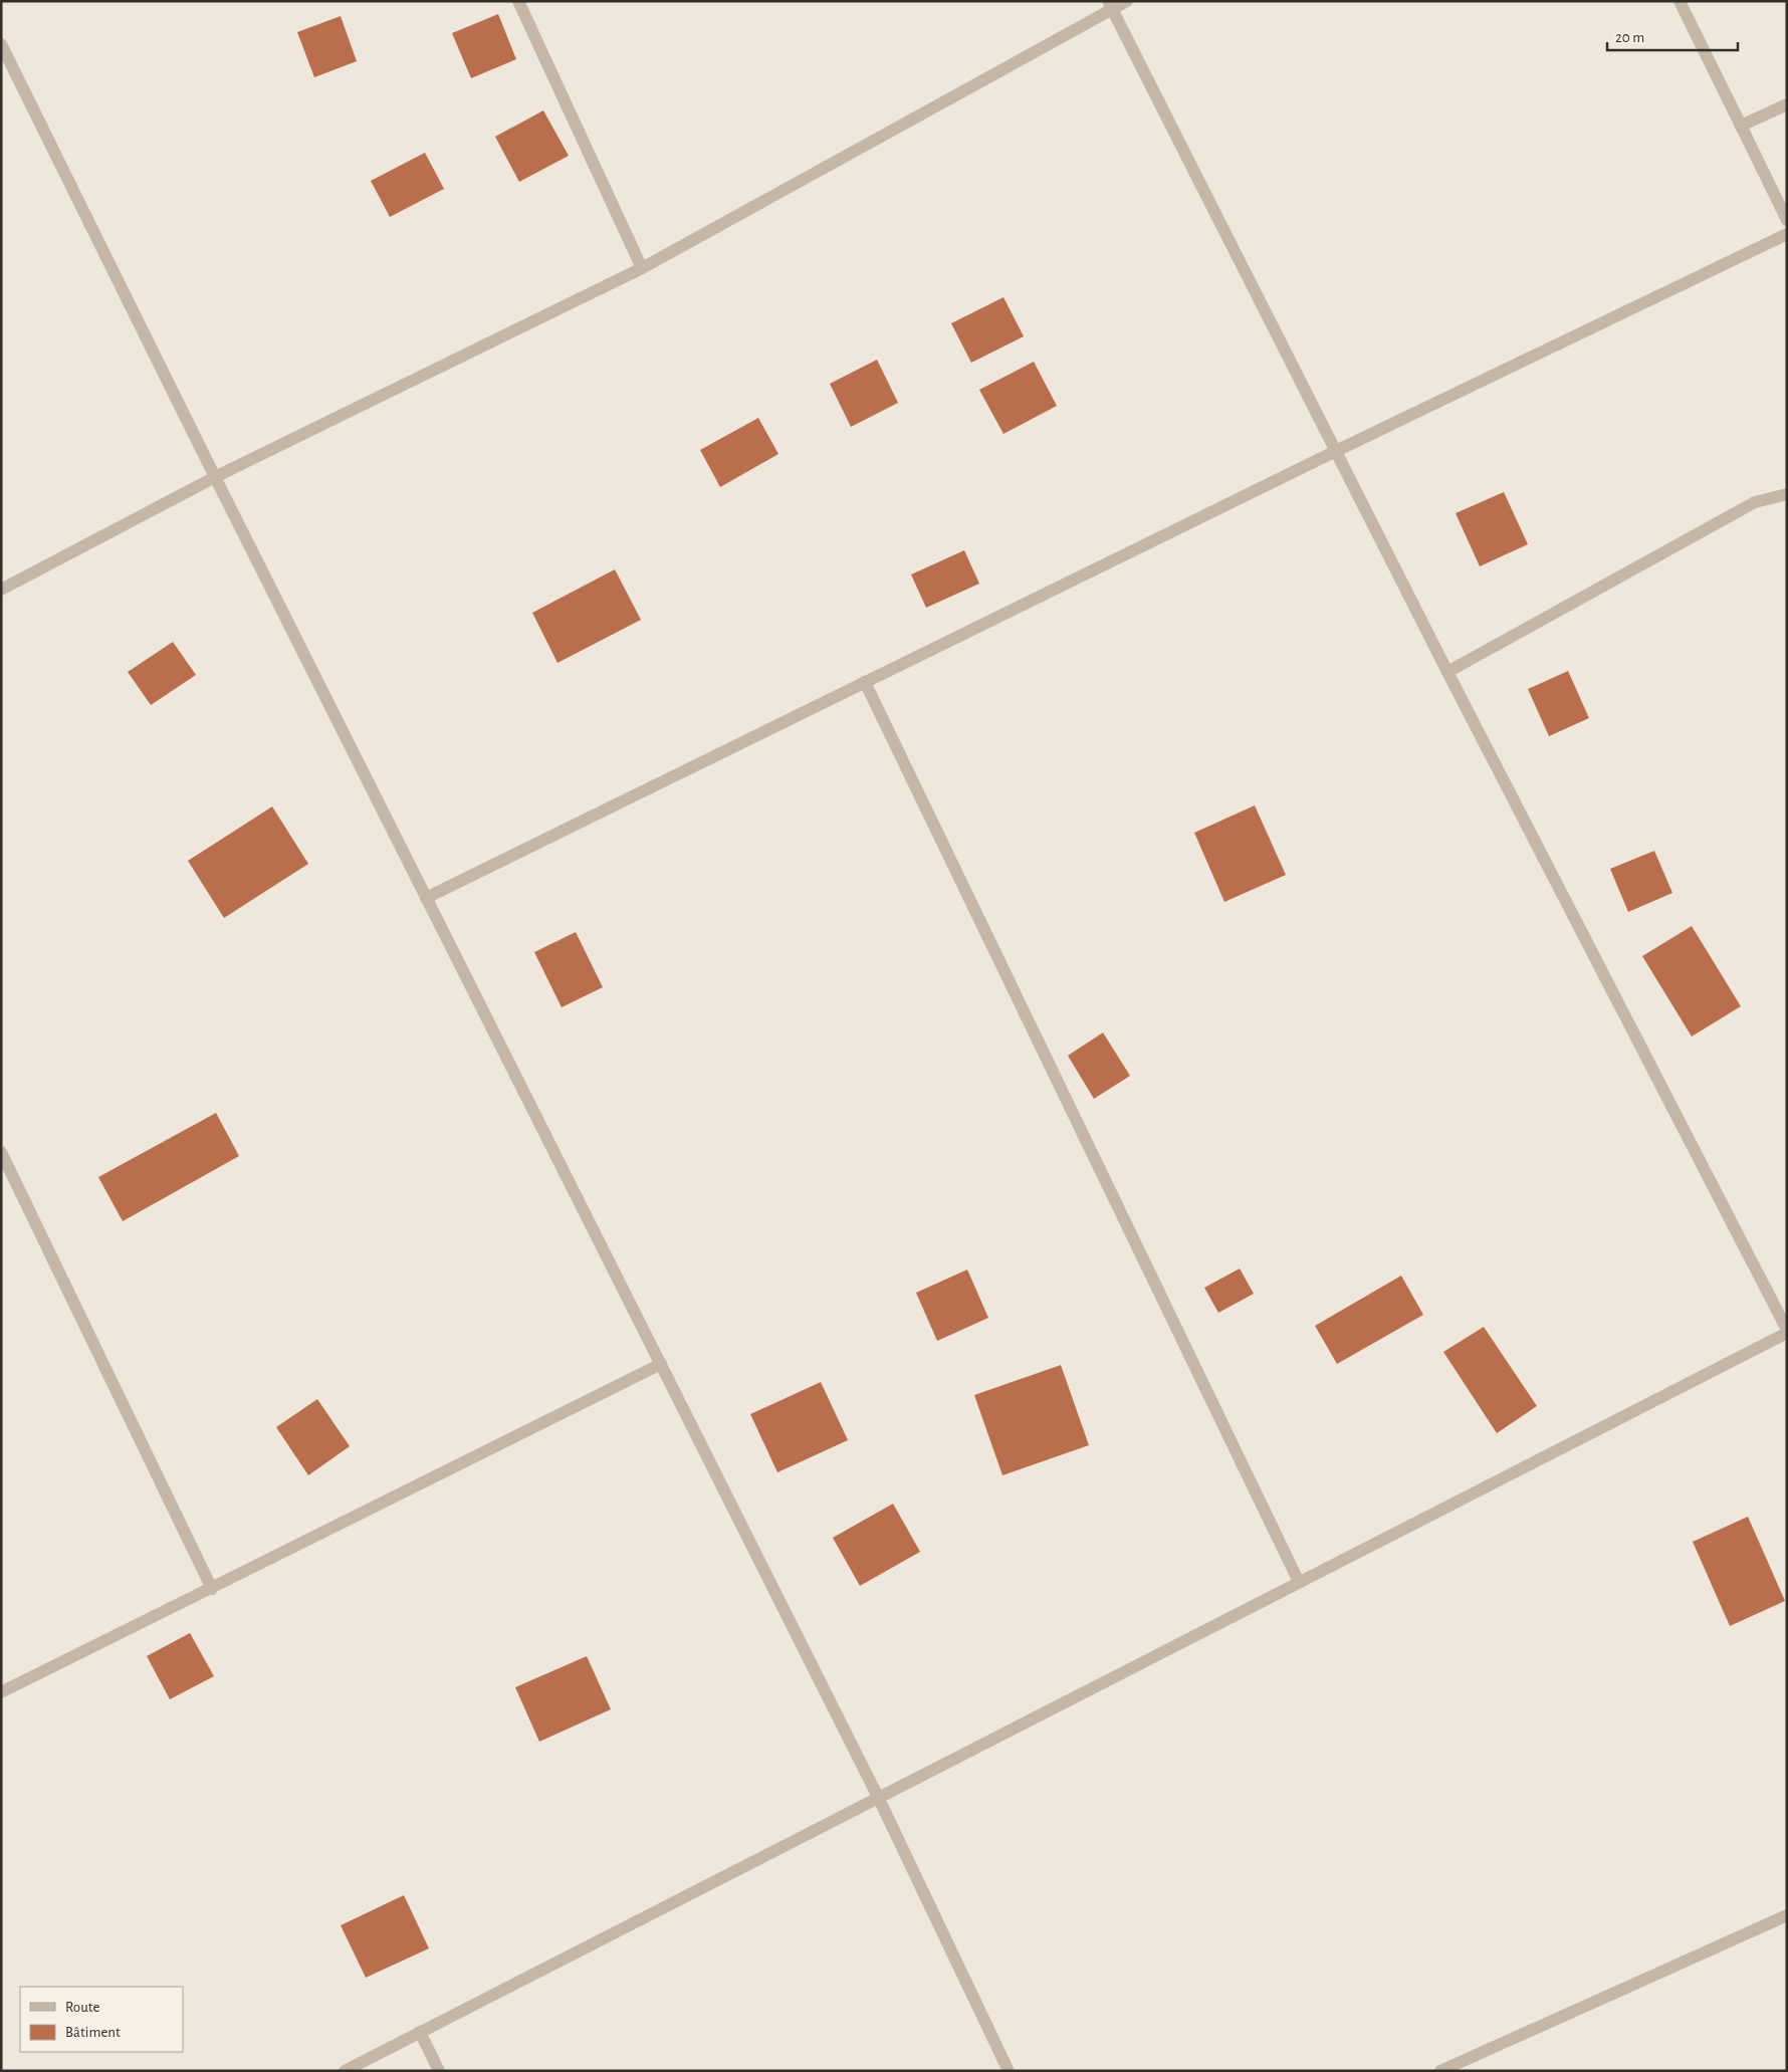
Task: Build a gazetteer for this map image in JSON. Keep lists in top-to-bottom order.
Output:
{
  "legend": ["Route", "Bâtiment"],
  "scale_bar": "20 m"
}
